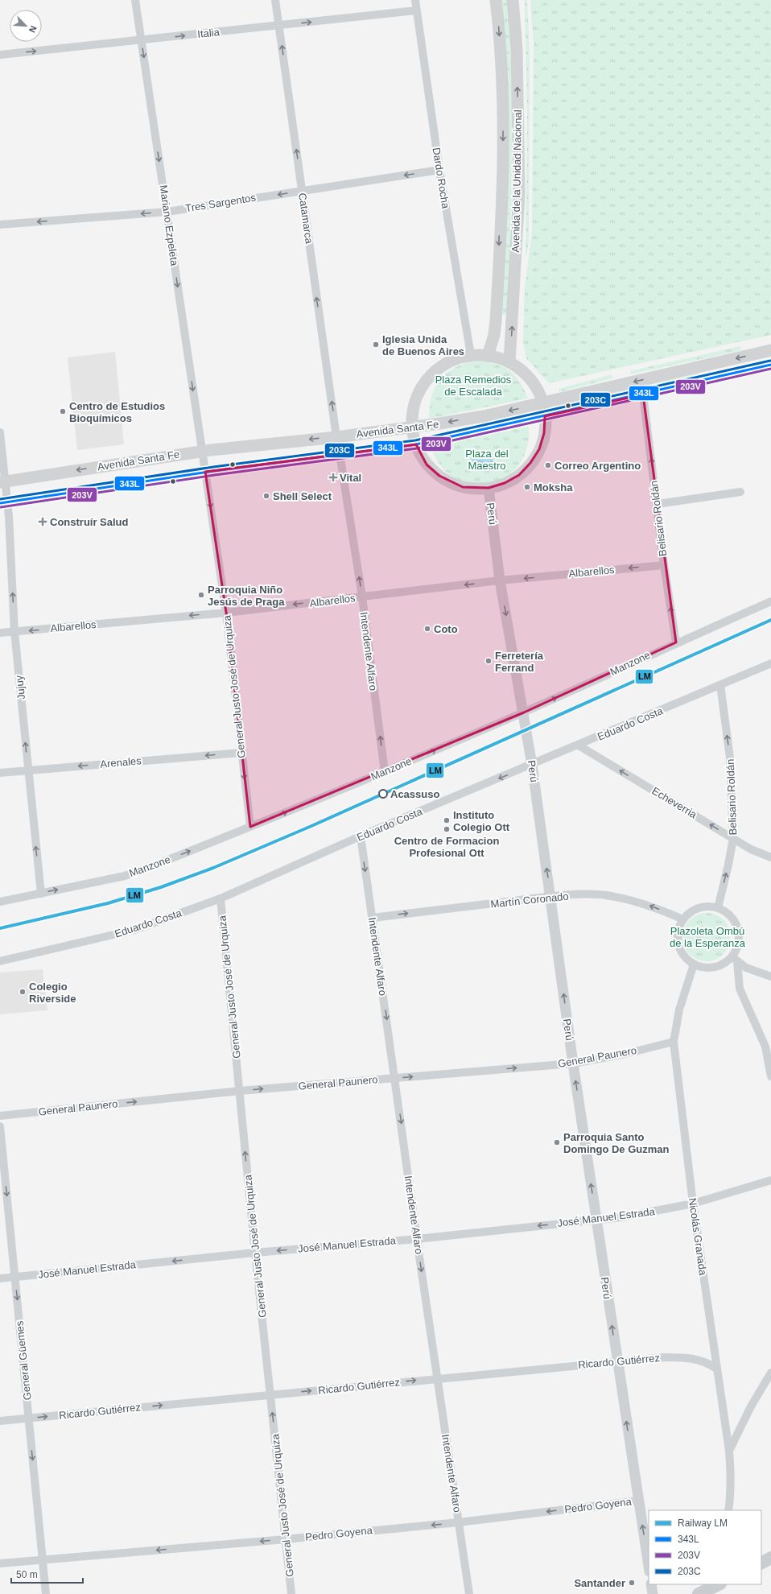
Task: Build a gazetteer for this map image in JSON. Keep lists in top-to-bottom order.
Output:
{
  "streets": {
    "main road": ["Avenida de la Unidad Nacional", "Avenida Santa Fe"],
    "street": [
      "Italia",
      "Dardo Rocha",
      "Tres Sargentos",
      "Catamarca",
      "Mariano Ezpeleta",
      "Perú",
      "Belisario Roldán",
      "Albarellos",
      "Intendente Alfaro",
      "Manzone",
      "General Justo José de Urquiza",
      "Jujuy",
      "Eduardo Costa",
      "Arenales",
      "Echeverria",
      "Martín Coronado",
      "General Paunero",
      "José Manuel Estrada",
      "Nicolás Granada",
      "General Güemes",
      "Ricardo Gutiérrez",
      "Pedro Goyena"
    ]
  },
  "crossings": [
    ["Italia", "Dardo Rocha"],
    ["Italia", "Catamarca"],
    ["Italia", "Mariano Ezpeleta"],
    ["Dardo Rocha", "Tres Sargentos"],
    ["Tres Sargentos", "Catamarca"],
    ["Tres Sargentos", "Mariano Ezpeleta"],
    ["Catamarca", "Avenida Santa Fe"],
    ["Mariano Ezpeleta", "Avenida Santa Fe"],
    ["Mariano Ezpeleta", "General Justo José de Urquiza"],
    ["Avenida Santa Fe", "Belisario Roldán"],
    ["Avenida Santa Fe", "Intendente Alfaro"],
    ["Avenida Santa Fe", "General Justo José de Urquiza"],
    ["Avenida Santa Fe", "Jujuy"],
    ["Perú", "Albarellos"],
    ["Perú", "Manzone"],
    ["Perú", "Eduardo Costa"],
    ["Perú", "Martín Coronado"],
    ["Perú", "General Paunero"],
    ["Perú", "José Manuel Estrada"],
    ["Perú", "Ricardo Gutiérrez"],
    ["Perú", "Pedro Goyena"],
    ["Belisario Roldán", "Albarellos"],
    ["Belisario Roldán", "Manzone"],
    ["Belisario Roldán", "Eduardo Costa"],
    ["Belisario Roldán", "Echeverria"],
    ["Belisario Roldán", "Martín Coronado"],
    ["Belisario Roldán", "Nicolás Granada"],
    ["Albarellos", "Intendente Alfaro"],
    ["Albarellos", "General Justo José de Urquiza"],
    ["Albarellos", "Jujuy"],
    ["Intendente Alfaro", "Manzone"],
    ["Intendente Alfaro", "Eduardo Costa"],
    ["Intendente Alfaro", "Martín Coronado"],
    ["Intendente Alfaro", "General Paunero"],
    ["Intendente Alfaro", "José Manuel Estrada"],
    ["Intendente Alfaro", "Ricardo Gutiérrez"],
    ["Intendente Alfaro", "Pedro Goyena"],
    ["Manzone", "General Justo José de Urquiza"],
    ["Manzone", "Jujuy"],
    ["General Justo José de Urquiza", "Eduardo Costa"],
    ["General Justo José de Urquiza", "Arenales"],
    ["General Justo José de Urquiza", "General Paunero"],
    ["General Justo José de Urquiza", "José Manuel Estrada"],
    ["General Justo José de Urquiza", "Ricardo Gutiérrez"],
    ["General Justo José de Urquiza", "Pedro Goyena"],
    ["Jujuy", "Arenales"],
    ["Eduardo Costa", "Echeverria"],
    ["Martín Coronado", "Nicolás Granada"],
    ["General Paunero", "Nicolás Granada"],
    ["José Manuel Estrada", "Nicolás Granada"],
    ["José Manuel Estrada", "General Güemes"],
    ["Nicolás Granada", "Ricardo Gutiérrez"],
    ["General Güemes", "Ricardo Gutiérrez"],
    ["General Güemes", "Pedro Goyena"]
  ],
  "one_way": [
    "Italia",
    "Tres Sargentos",
    "Catamarca",
    "Mariano Ezpeleta",
    "Belisario Roldán",
    "Albarellos",
    "Manzone",
    "Jujuy",
    "Arenales",
    "Echeverria",
    "General Paunero",
    "José Manuel Estrada",
    "General Güemes",
    "Ricardo Gutiérrez",
    "Pedro Goyena"
  ],
  "parks": ["Plaza Remedios de Escalada", "Plaza del Maestro", "Plazoleta Ombú de la Esperanza"],
  "places": {
    "other": [
      "Iglesia Unida de Buenos Aires",
      "Centro de Estudios Bioquímicos",
      "Correo Argentino",
      "Moksha",
      "Shell Select",
      "Parroquia Niño Jesús de Praga",
      "Coto",
      "Ferretería Ferrand",
      "Acassuso",
      "Instituto Colegio Ott",
      "Centro de Formacion Profesional Ott",
      "Colegio Riverside",
      "Parroquia Santo Domingo De Guzman",
      "Santander"
    ],
    "health": ["Vital", "Construír Salud"]
  },
  "lines": [
    "transit line 203C",
    "transit line 343L",
    "transit line 203V",
    "rail line LM"
  ],
  "legend": [
    "Railway LM",
    "343L",
    "203V",
    "203C"
  ],
  "scale_bar": "50 m",
  "north": "bottom right"
}
